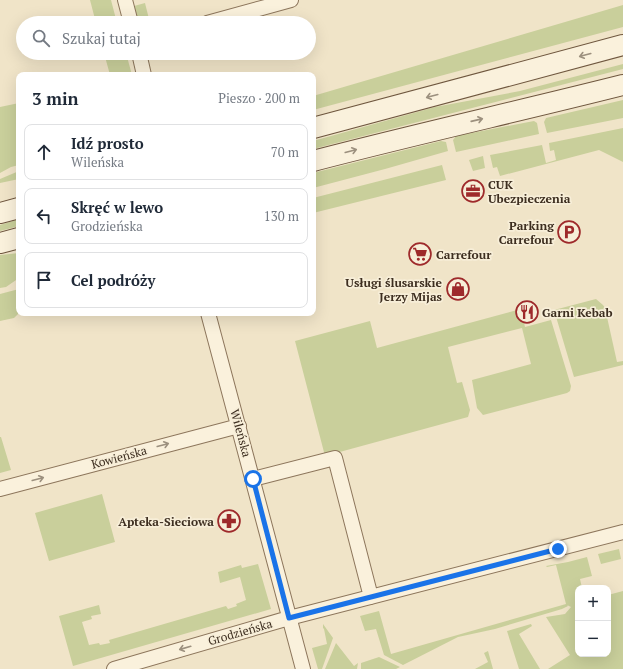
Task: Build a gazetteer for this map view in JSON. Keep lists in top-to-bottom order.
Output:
{
  "streets": {
    "street": ["Wileńska", "Kowieńska", "Grodzieńska"]
  },
  "crossings": [
    ["Wileńska", "Kowieńska"],
    ["Wileńska", "Grodzieńska"]
  ],
  "one_way": ["Kowieńska"],
  "places": {
    "office": ["CUK Ubezpieczenia"],
    "parking": ["Parking Carrefour"],
    "supermarket": ["Carrefour"],
    "shop": ["Usługi ślusarskie Jerzy Mijas"],
    "restaurant": ["Garni Kebab"],
    "pharmacy": ["Apteka-Sieciowa"]
  },
  "page": {
    "search": "Szukaj tutaj",
    "heading": ["3 min", "Pieszo · 200 m"],
    "list": [
      ["Idź prosto", "Wileńska", "70 m"],
      ["Skręć w lewo", "Grodzieńska", "130 m"],
      "Cel podróży"
    ],
    "map_buttons": ["+", "−"]
  }
}
